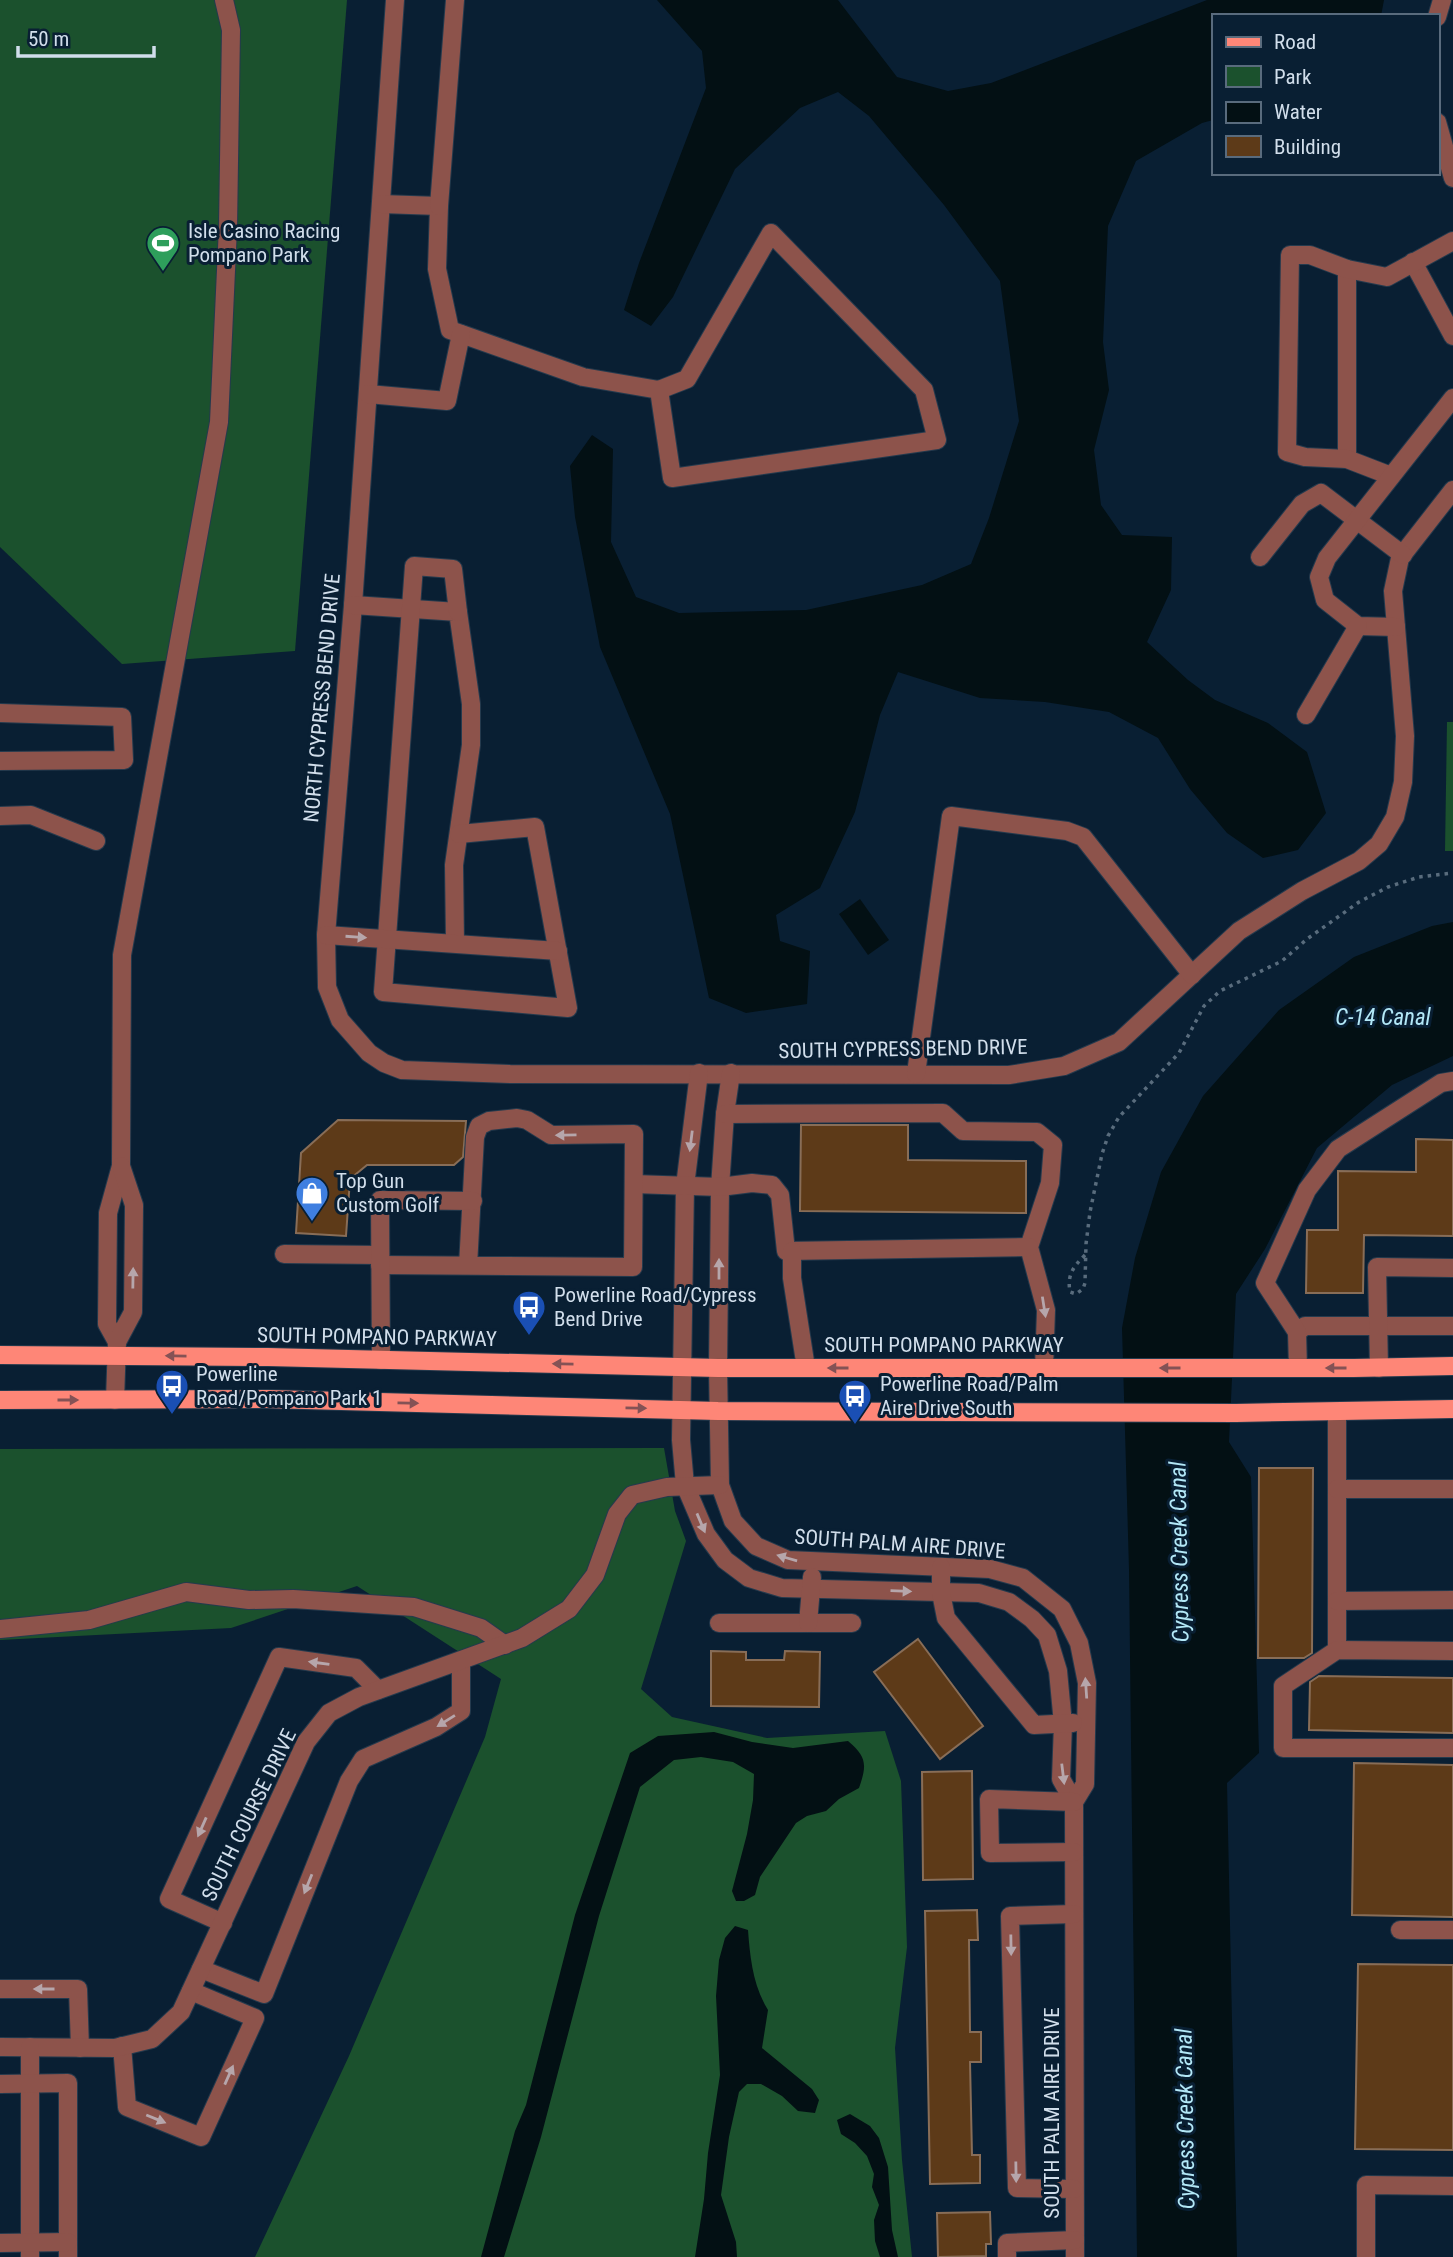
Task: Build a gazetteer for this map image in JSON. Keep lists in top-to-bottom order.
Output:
{
  "streets": {
    "main road": ["SOUTH POMPANO PARKWAY"],
    "street": [
      "NORTH CYPRESS BEND DRIVE",
      "SOUTH CYPRESS BEND DRIVE",
      "SOUTH PALM AIRE DRIVE",
      "SOUTH COURSE DRIVE"
    ]
  },
  "crossings": [
    ["NORTH CYPRESS BEND DRIVE", "SOUTH CYPRESS BEND DRIVE"],
    ["SOUTH PALM AIRE DRIVE", "SOUTH COURSE DRIVE"]
  ],
  "water": ["C-14 Canal", "Cypress Creek Canal"],
  "places": {
    "sports": ["Isle Casino Racing Pompano Park"],
    "shop": ["Top Gun Custom Golf"],
    "bus stop": ["Powerline Road/Cypress Bend Drive", "Powerline Road/Pompano Park 1", "Powerline Road/Palm Aire Drive South"]
  },
  "legend": [
    "Road",
    "Park",
    "Water",
    "Building"
  ],
  "scale_bar": "50 m"
}
